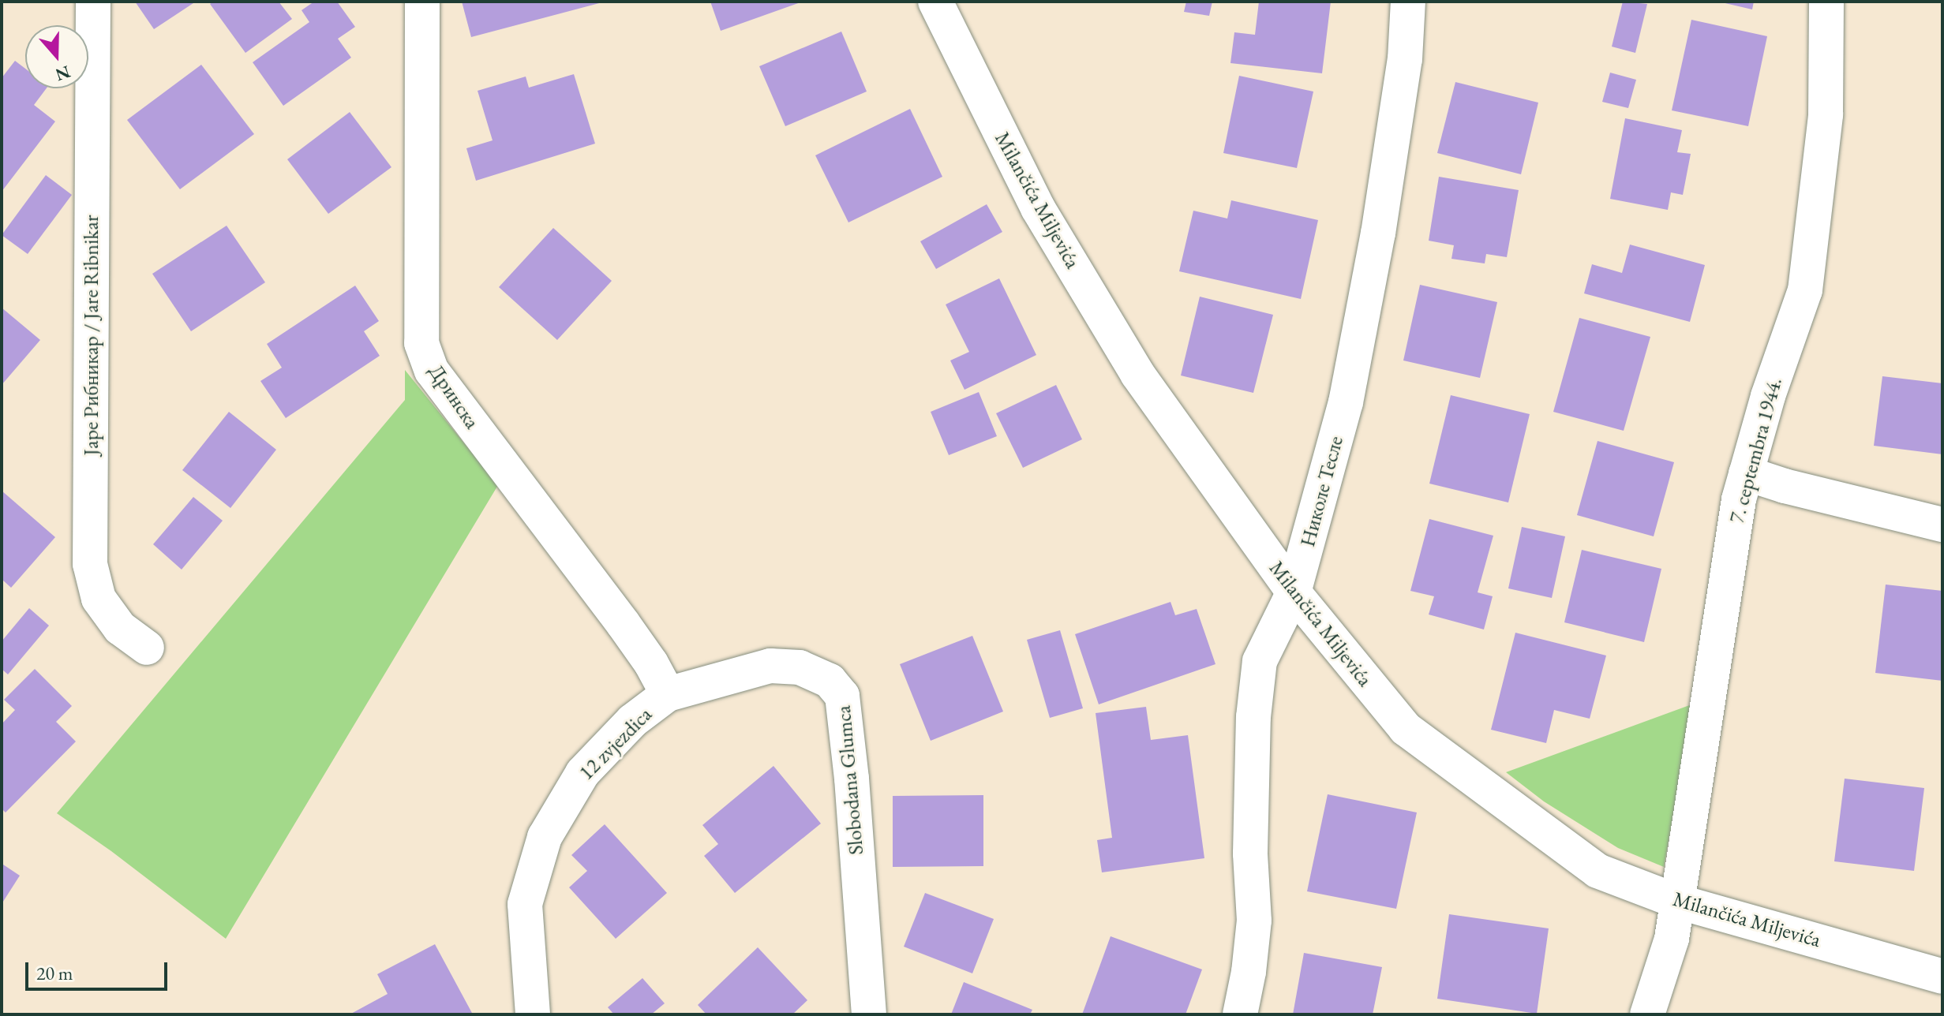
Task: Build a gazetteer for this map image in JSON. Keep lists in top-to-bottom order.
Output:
{
  "streets": {
    "street": [
      "Milančića Miljevića",
      "Јаре Рибникар / Jare Ribnikar",
      "Дринска",
      "7. сeptembra 1944.",
      "Николе Тесле",
      "12 zvjezdica",
      "Slobodana Glumca"
    ]
  },
  "crossings": [
    ["Milančića Miljevića", "7. сeptembra 1944."],
    ["Milančića Miljevića", "Николе Тесле"],
    ["Дринска", "12 zvjezdica"],
    ["Дринска", "Slobodana Glumca"],
    ["12 zvjezdica", "Slobodana Glumca"]
  ],
  "scale_bar": "20 m",
  "north": "bottom"
}
